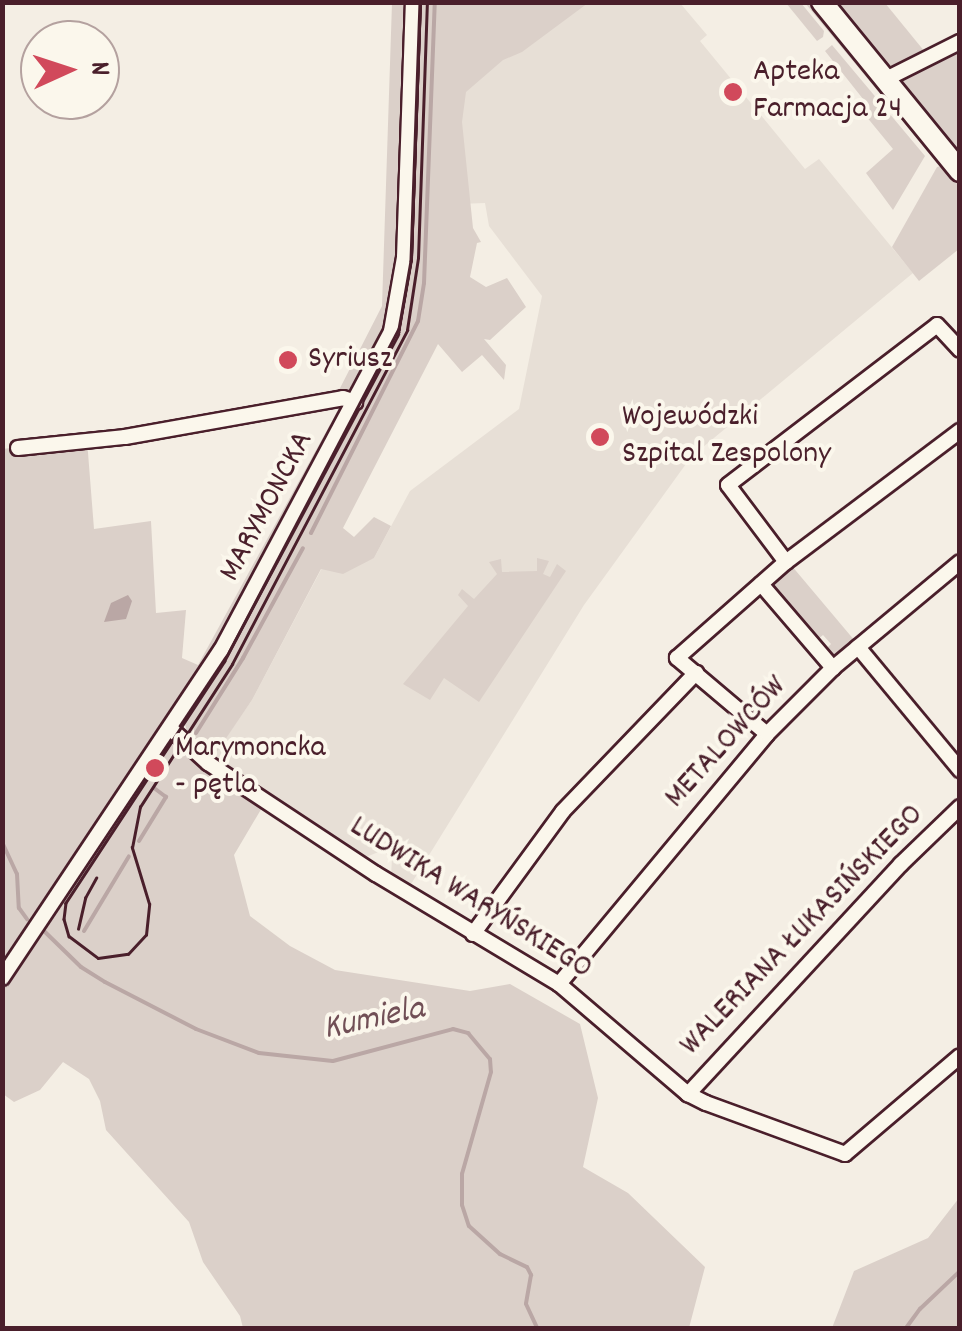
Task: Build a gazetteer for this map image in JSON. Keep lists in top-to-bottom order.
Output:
{
  "streets": {
    "street": [
      "MARYMONCKA",
      "METALOWCÓW",
      "LUDWIKA WARYŃSKIEGO",
      "WALERIANA ŁUKASIŃSKIEGO"
    ]
  },
  "crossings": [
    ["MARYMONCKA", "LUDWIKA WARYŃSKIEGO"],
    ["METALOWCÓW", "LUDWIKA WARYŃSKIEGO"],
    ["LUDWIKA WARYŃSKIEGO", "WALERIANA ŁUKASIŃSKIEGO"]
  ],
  "water": ["Kumiela"],
  "places": [
    "Apteka Farmacja 24",
    "Syriusz",
    "Wojewódzki Szpital Zespolony",
    "Marymoncka - pętla"
  ],
  "north": "right"
}
